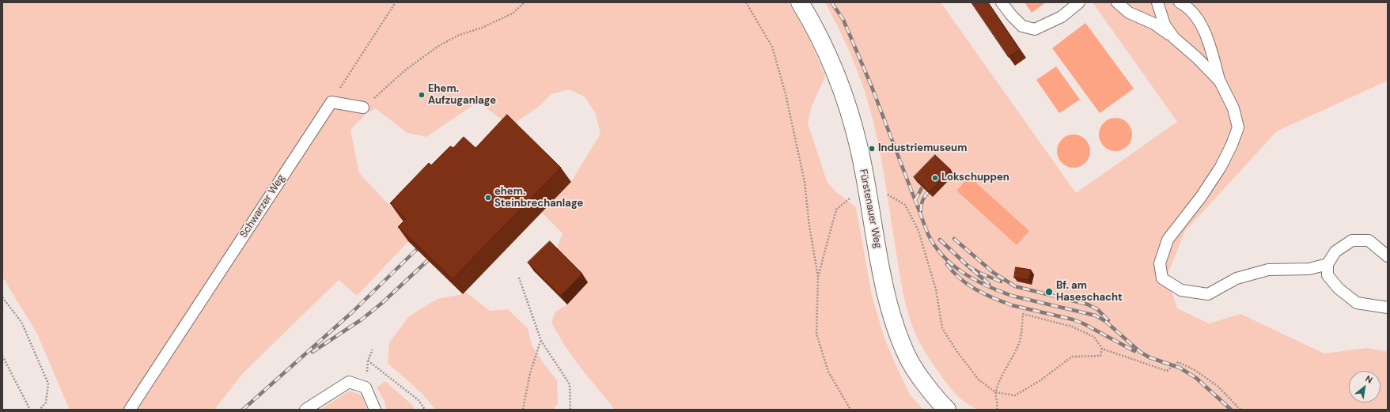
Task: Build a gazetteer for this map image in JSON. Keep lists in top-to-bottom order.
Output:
{
  "streets": {
    "street": ["Fürstenauer Weg"],
    "lane": ["Schwarzer Weg"]
  },
  "places": [
    "Ehem. Aufzuganlage",
    "Industriemuseum",
    "Lokschuppen",
    "ehem. Steinbrechanlage",
    "Bf. am Haseschacht"
  ],
  "north": "top right"
}
